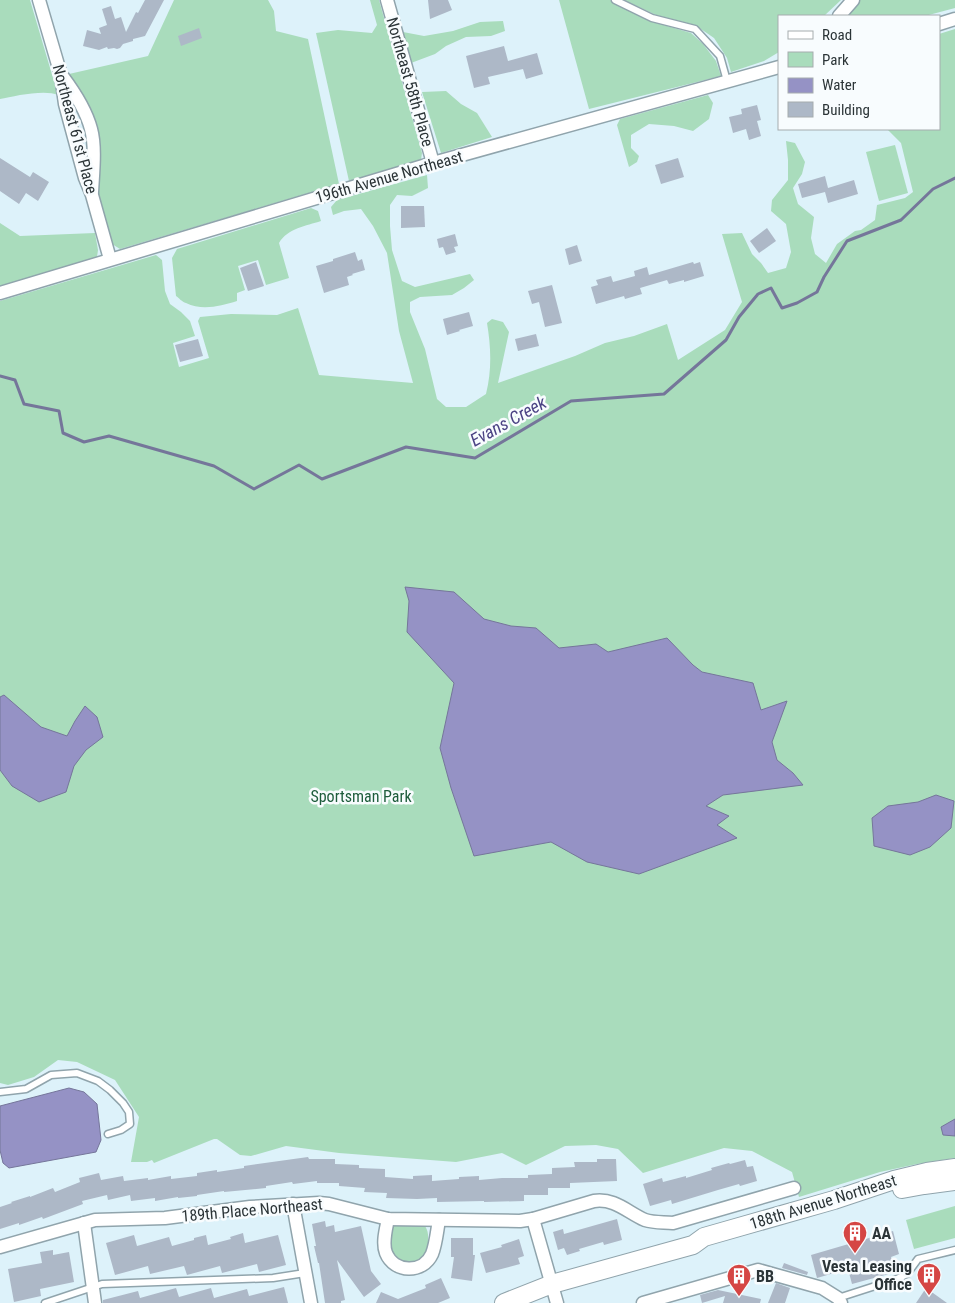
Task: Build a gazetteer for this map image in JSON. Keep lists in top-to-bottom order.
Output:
{
  "streets": {
    "street": [
      "Northeast 58th Place",
      "Northeast 61st Place",
      "196th Avenue Northeast",
      "188th Avenue Northeast",
      "189th Place Northeast"
    ]
  },
  "crossings": [
    ["Northeast 58th Place", "196th Avenue Northeast"],
    ["Northeast 61st Place", "196th Avenue Northeast"]
  ],
  "water": ["Evans Creek"],
  "parks": ["Sportsman Park"],
  "places": {
    "building": ["AA", "Vesta Leasing Office", "BB"]
  },
  "legend": [
    "Road",
    "Park",
    "Water",
    "Building"
  ]
}
